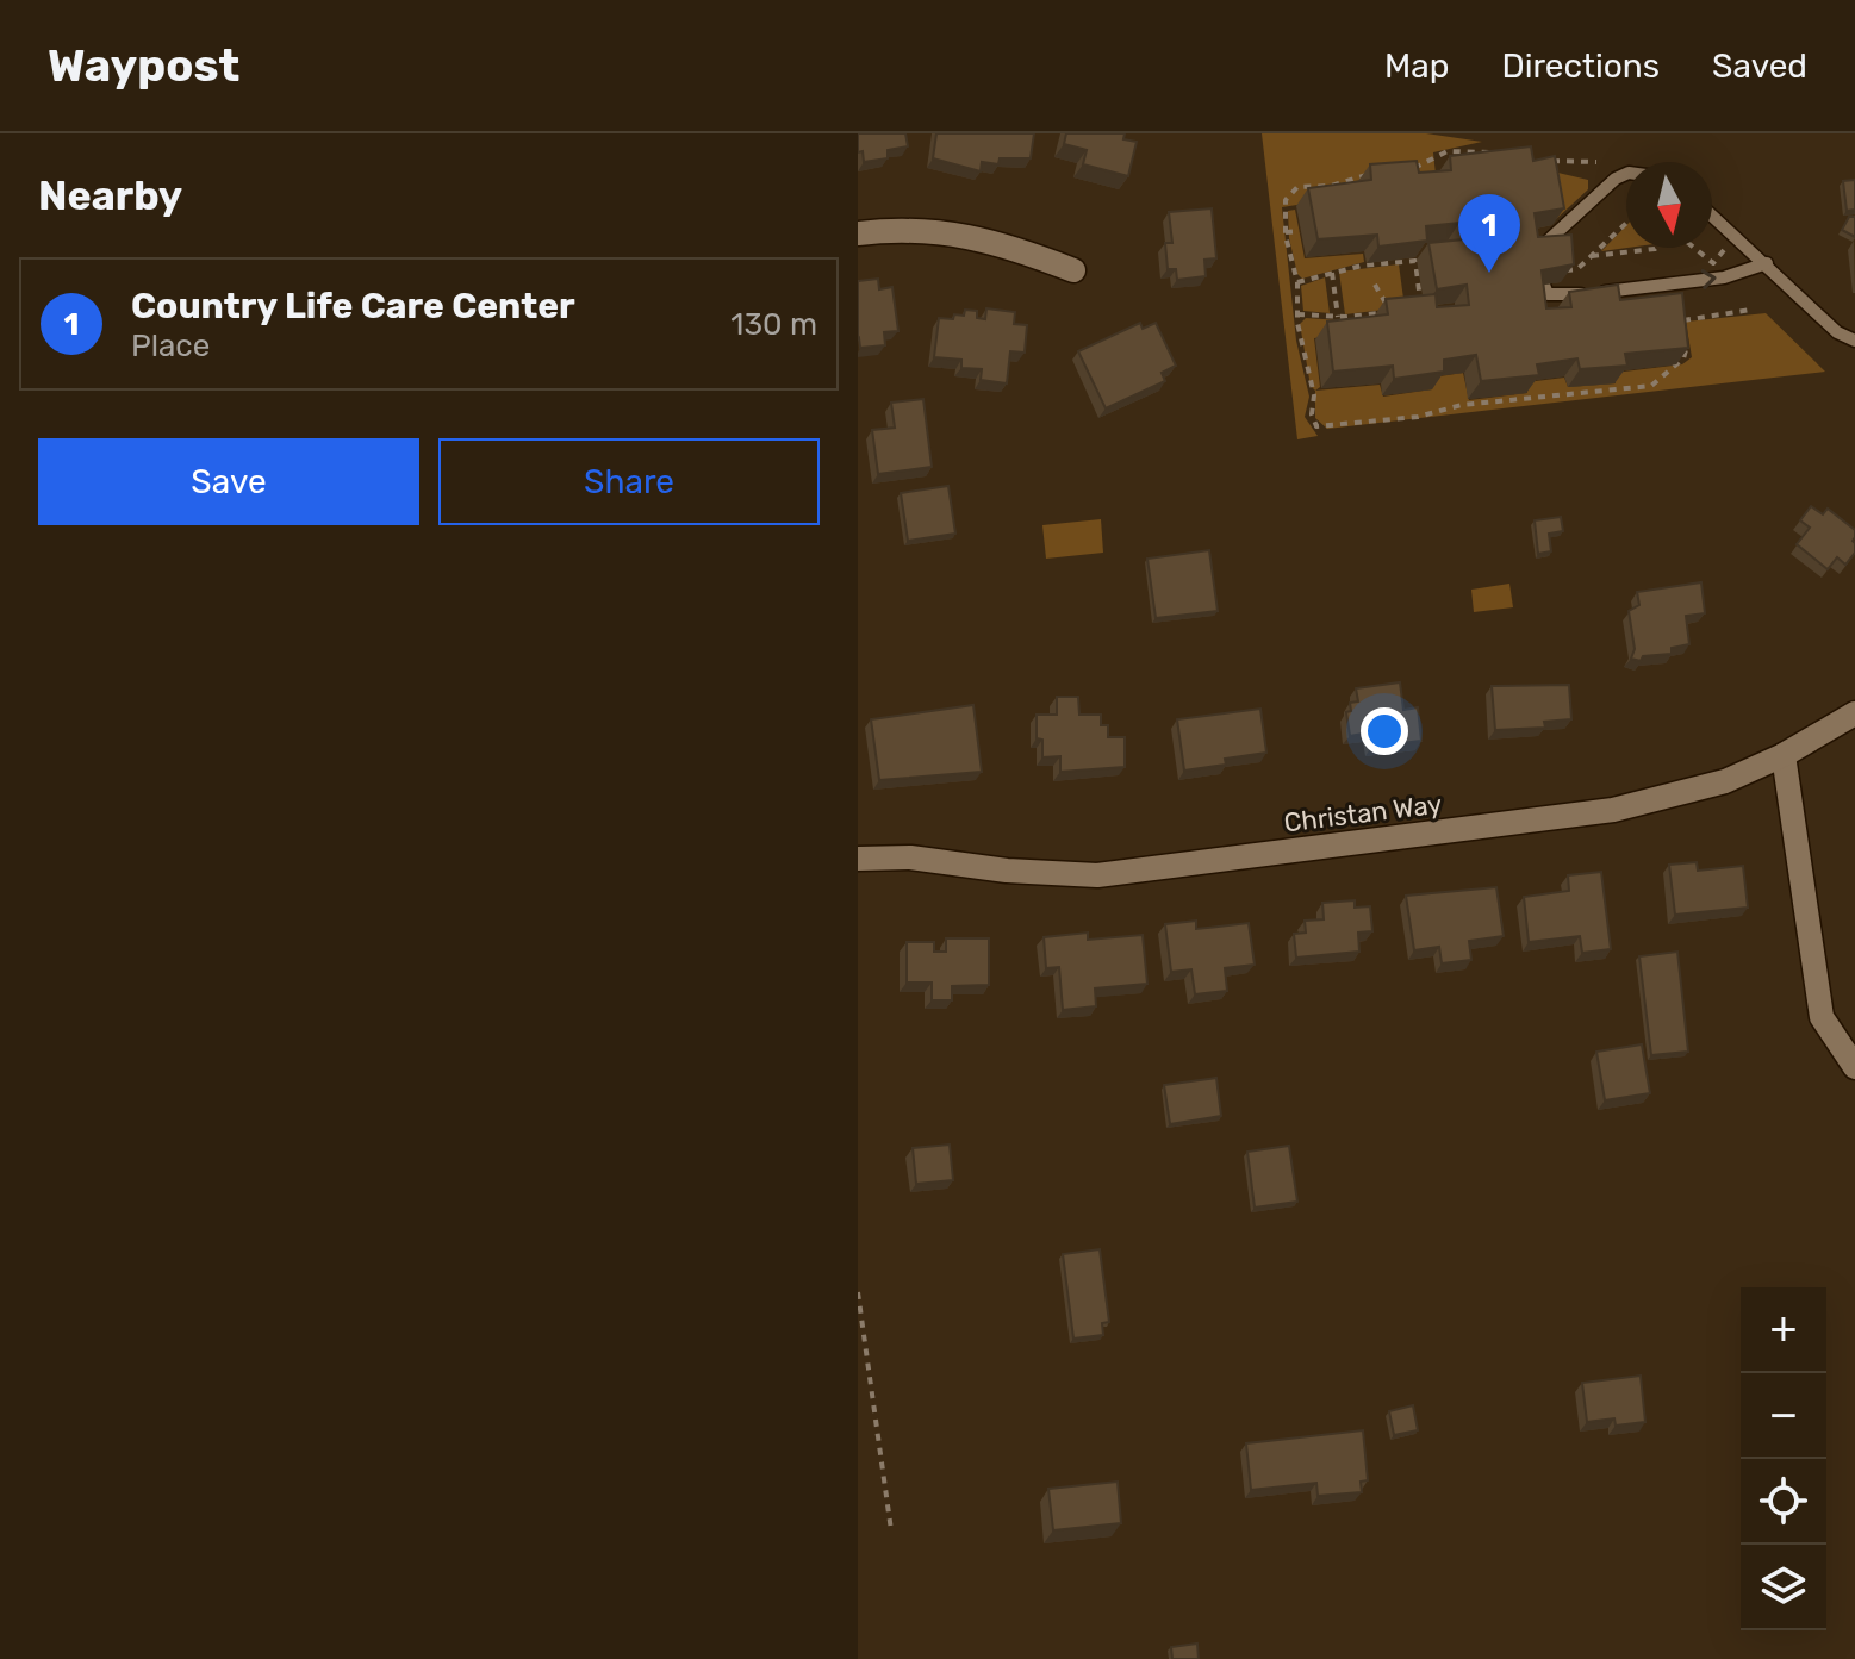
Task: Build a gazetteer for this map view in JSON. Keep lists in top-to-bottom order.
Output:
{
  "streets": {
    "street": ["Christan Way"]
  },
  "north": "bottom",
  "page": {
    "header": "Waypost",
    "nav": ["Map", "Directions", "Saved"],
    "heading": "Nearby",
    "pins": "1",
    "list": [
      {
        "mark": "1",
        "name": "Country Life Care Center",
        "note": "Place",
        "value": "130 m"
      }
    ],
    "buttons": ["Save", "Share"],
    "map_buttons": ["+", "−"]
  }
}
